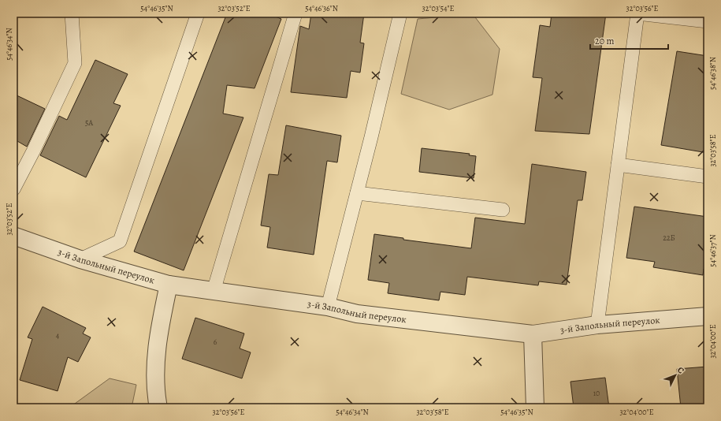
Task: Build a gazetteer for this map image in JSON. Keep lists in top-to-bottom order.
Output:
{
  "streets": {
    "street": ["3-й Запольный переулок"]
  },
  "house_numbers": [
    "5А",
    "22Б",
    "4",
    "6",
    "10"
  ],
  "scale_bar": "20 m",
  "north": "top right",
  "coordinates": [
    "54°46'35\"N",
    "32°03'52\"E",
    "54°46'36\"N",
    "32°03'54\"E",
    "32°03'56\"E",
    "54°46'34\"N",
    "54°46'38\"N",
    "32°03'58\"E",
    "54°46'37\"N",
    "32°04'00\"E"
  ]
}
